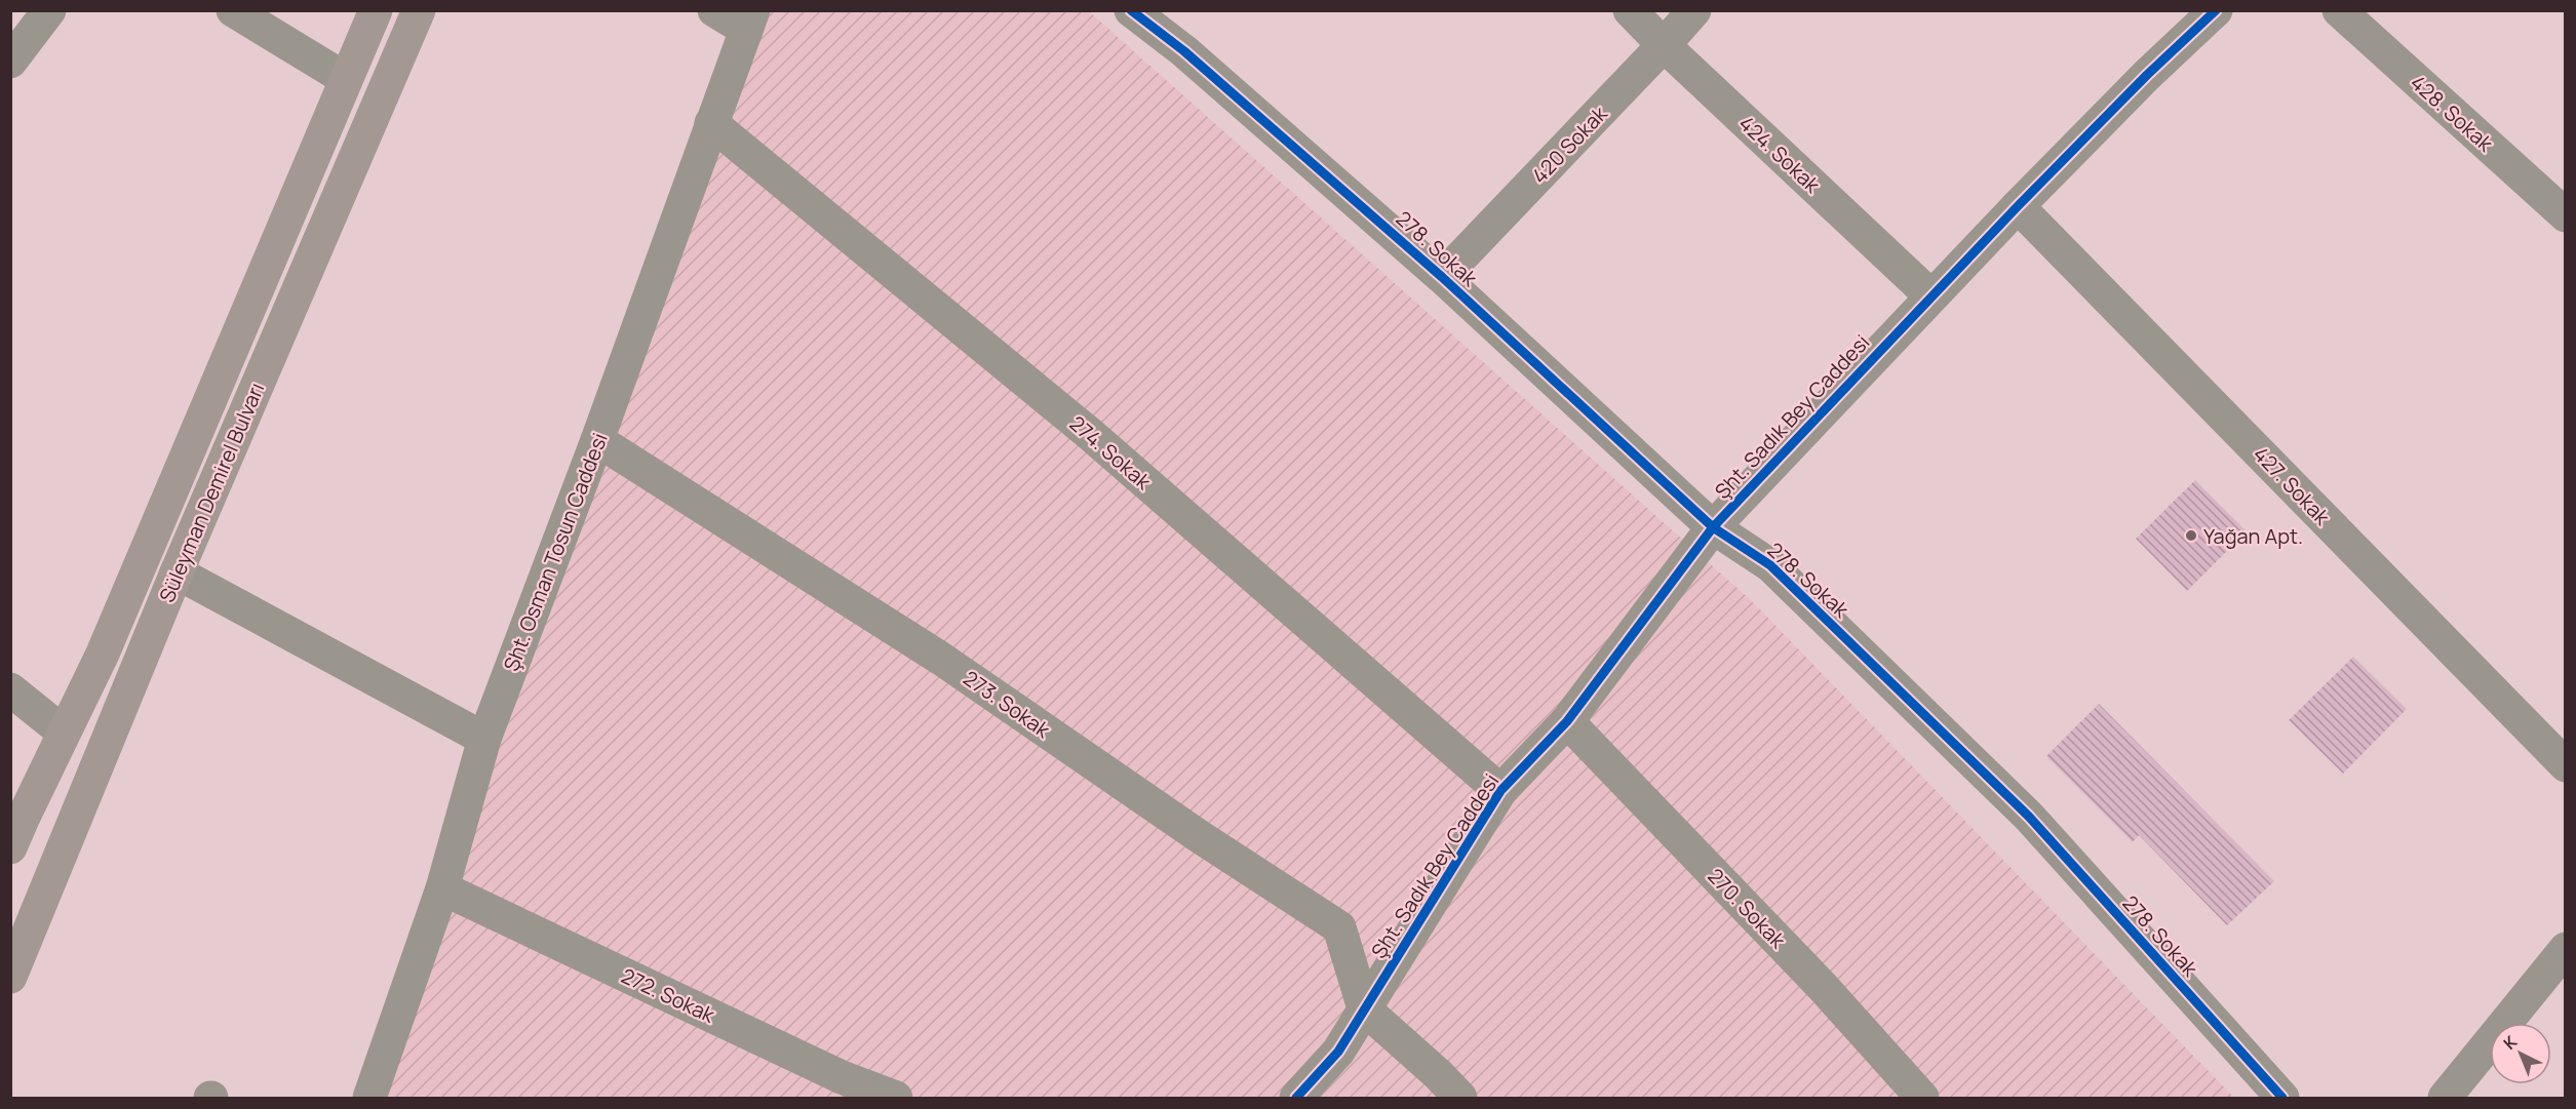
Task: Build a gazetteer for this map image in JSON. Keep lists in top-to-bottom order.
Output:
{
  "streets": {
    "main road": ["Süleyman Demirel Bulvarı"],
    "street": [
      "428. Sokak",
      "420 Sokak",
      "424. Sokak",
      "278. Sokak",
      "Şht. Sadık Bey Caddesi",
      "274. Sokak",
      "427. Sokak",
      "Şht. Osman Tosun Caddesi",
      "273. Sokak",
      "270. Sokak",
      "272. Sokak"
    ]
  },
  "crossings": [
    ["420 Sokak", "424. Sokak"],
    ["420 Sokak", "278. Sokak"],
    ["424. Sokak", "Şht. Sadık Bey Caddesi"],
    ["278. Sokak", "Şht. Sadık Bey Caddesi"],
    ["Şht. Sadık Bey Caddesi", "274. Sokak"],
    ["Şht. Sadık Bey Caddesi", "427. Sokak"],
    ["Şht. Sadık Bey Caddesi", "273. Sokak"],
    ["Şht. Sadık Bey Caddesi", "270. Sokak"],
    ["274. Sokak", "Şht. Osman Tosun Caddesi"],
    ["Şht. Osman Tosun Caddesi", "273. Sokak"],
    ["Şht. Osman Tosun Caddesi", "272. Sokak"]
  ],
  "places": ["Yağan Apt."],
  "north": "top left"
}
